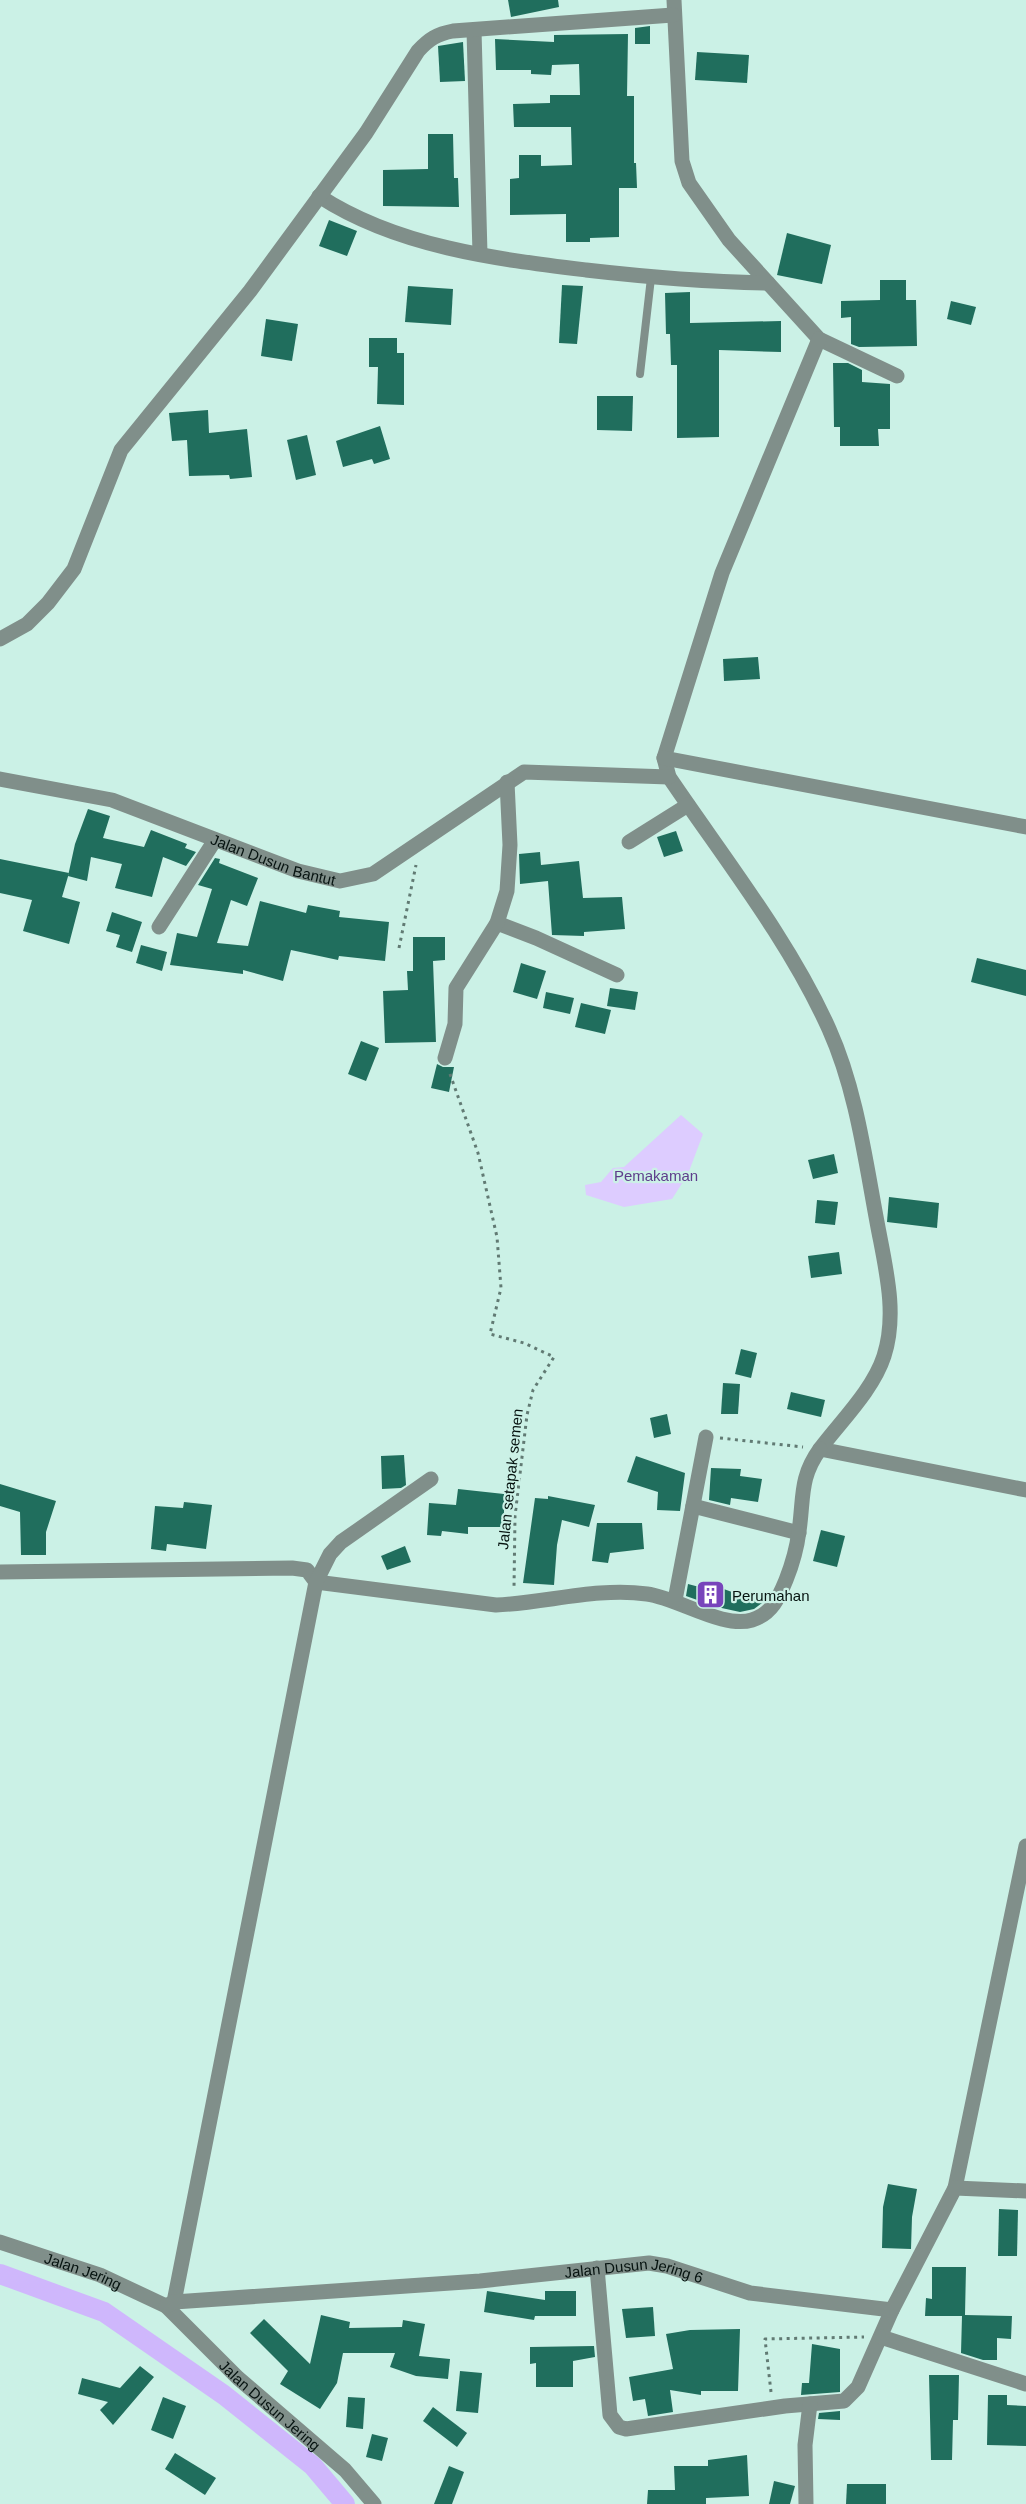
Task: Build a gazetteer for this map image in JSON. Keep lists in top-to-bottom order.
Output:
{
  "streets": {
    "street": [
      "Jalan Dusun Bantut",
      "Jalan Jering",
      "Jalan Dusun Jering 6",
      "Jalan Dusun Jering"
    ],
    "path": ["Jalan setapak semen"]
  },
  "crossings": [
    ["Jalan Jering", "Jalan Dusun Jering 6"],
    ["Jalan Jering", "Jalan Dusun Jering"],
    ["Jalan Dusun Jering 6", "Jalan Dusun Jering"]
  ],
  "parks": ["Pemakaman"],
  "places": {
    "building": ["Perumahan"]
  }
}
